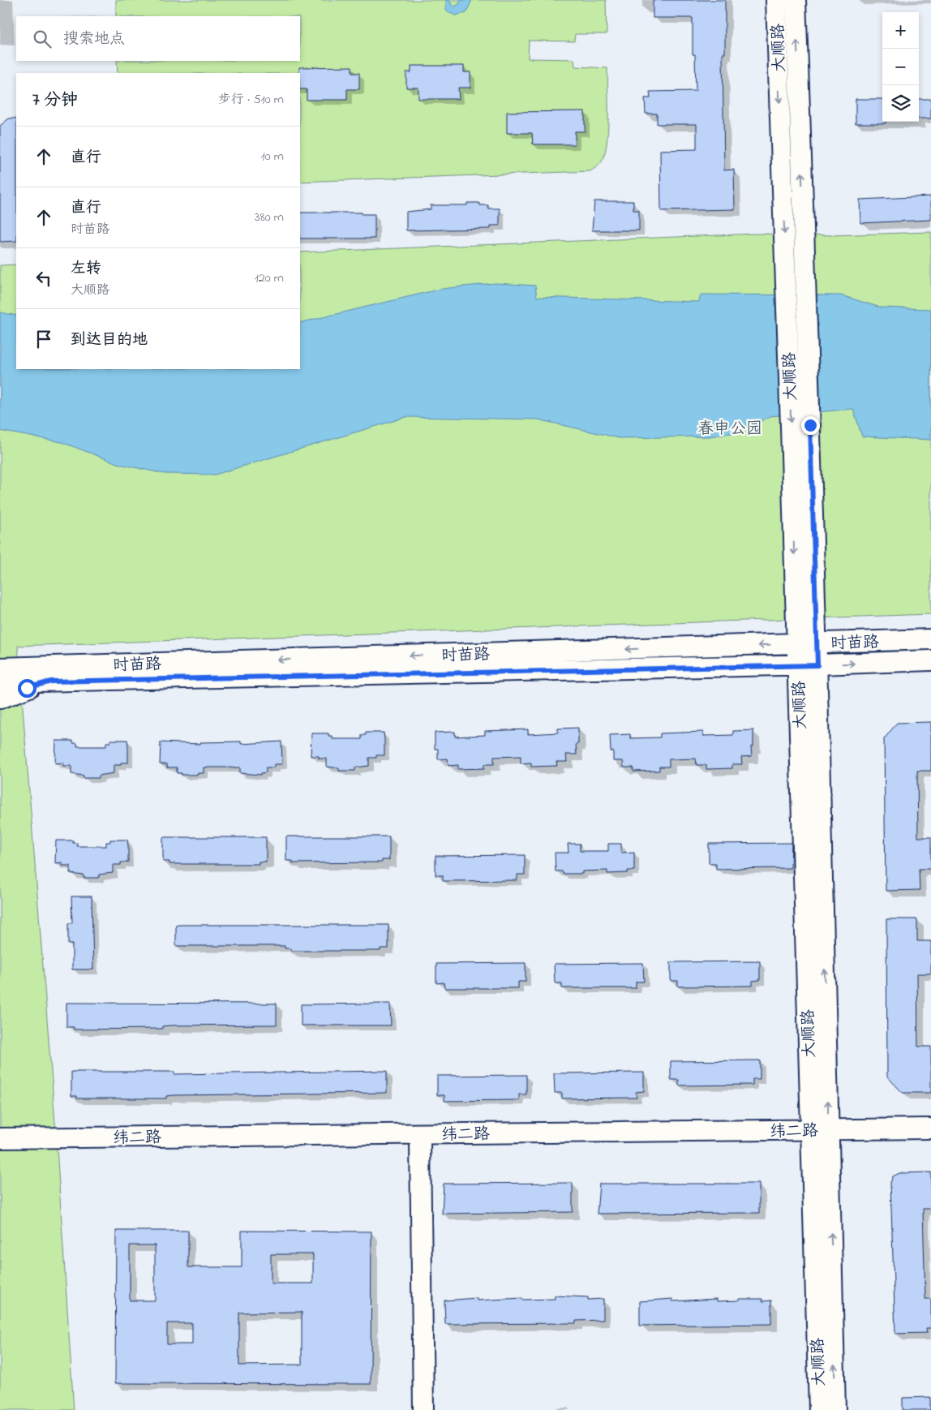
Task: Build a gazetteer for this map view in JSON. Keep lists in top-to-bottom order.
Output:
{
  "streets": {
    "street": ["大顺路", "时苗路", "纬二路"]
  },
  "crossings": [
    ["大顺路", "时苗路"],
    ["大顺路", "纬二路"]
  ],
  "parks": ["春申公园"],
  "page": {
    "map_buttons": ["+", "−"],
    "search": "搜索地点",
    "heading": ["7 分钟", "步行 · 510 m"],
    "list": [
      ["直行", "10 m"],
      ["直行", "时苗路", "380 m"],
      ["左转", "大顺路", "120 m"],
      "到达目的地"
    ]
  }
}
